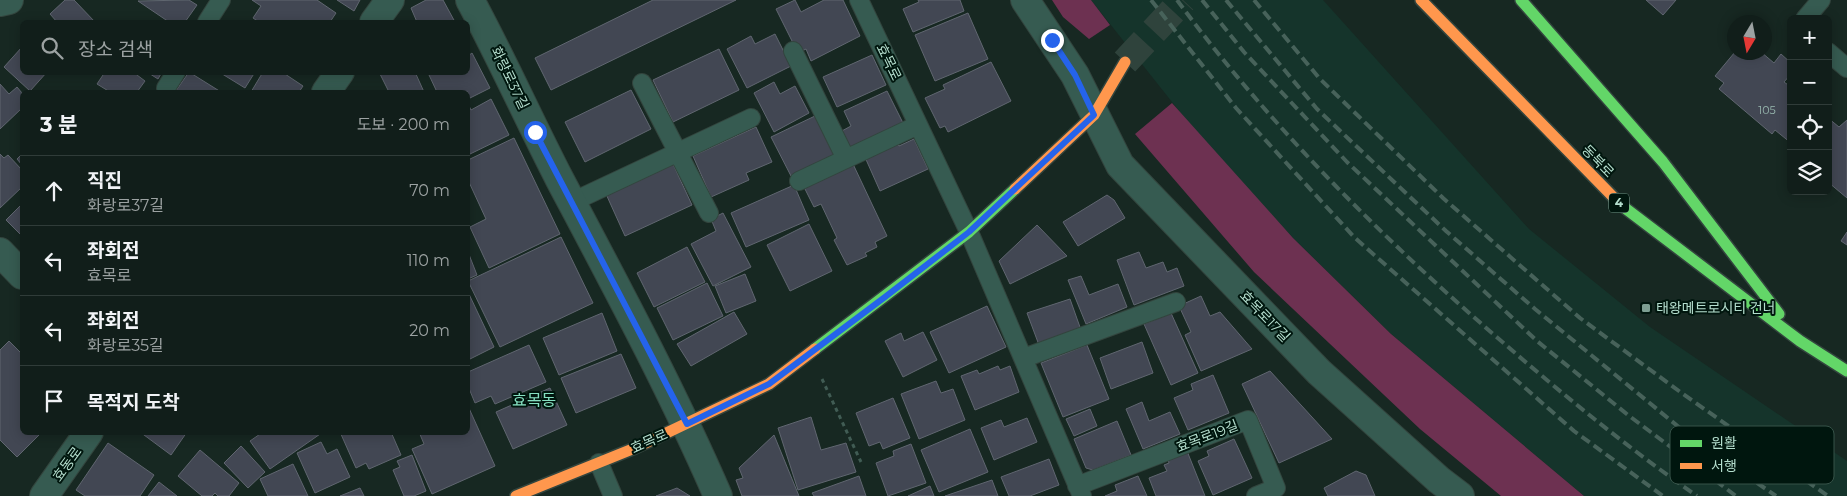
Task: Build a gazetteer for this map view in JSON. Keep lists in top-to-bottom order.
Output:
{
  "streets": {
    "main road": ["효목로", "동북로", "4"],
    "street": ["화랑로37길", "효목로17길", "효동로"],
    "lane": ["효목로19길"]
  },
  "crossings": [
    ["효목로", "화랑로37길"],
    ["효목로", "효목로17길"],
    ["효목로", "효목로19길"]
  ],
  "districts": ["효목동"],
  "places": {
    "transit": ["태왕메트로시티 건너"]
  },
  "house_numbers": ["105"],
  "legend": ["원활", "서행"],
  "north": "bottom",
  "page": {
    "map_buttons": ["+", "−"],
    "search": "장소 검색",
    "heading": ["3 분", "도보 · 200 m"],
    "list": [
      ["직진", "화랑로37길", "70 m"],
      ["좌회전", "효목로", "110 m"],
      ["좌회전", "화랑로35길", "20 m"],
      "목적지 도착"
    ]
  }
}
